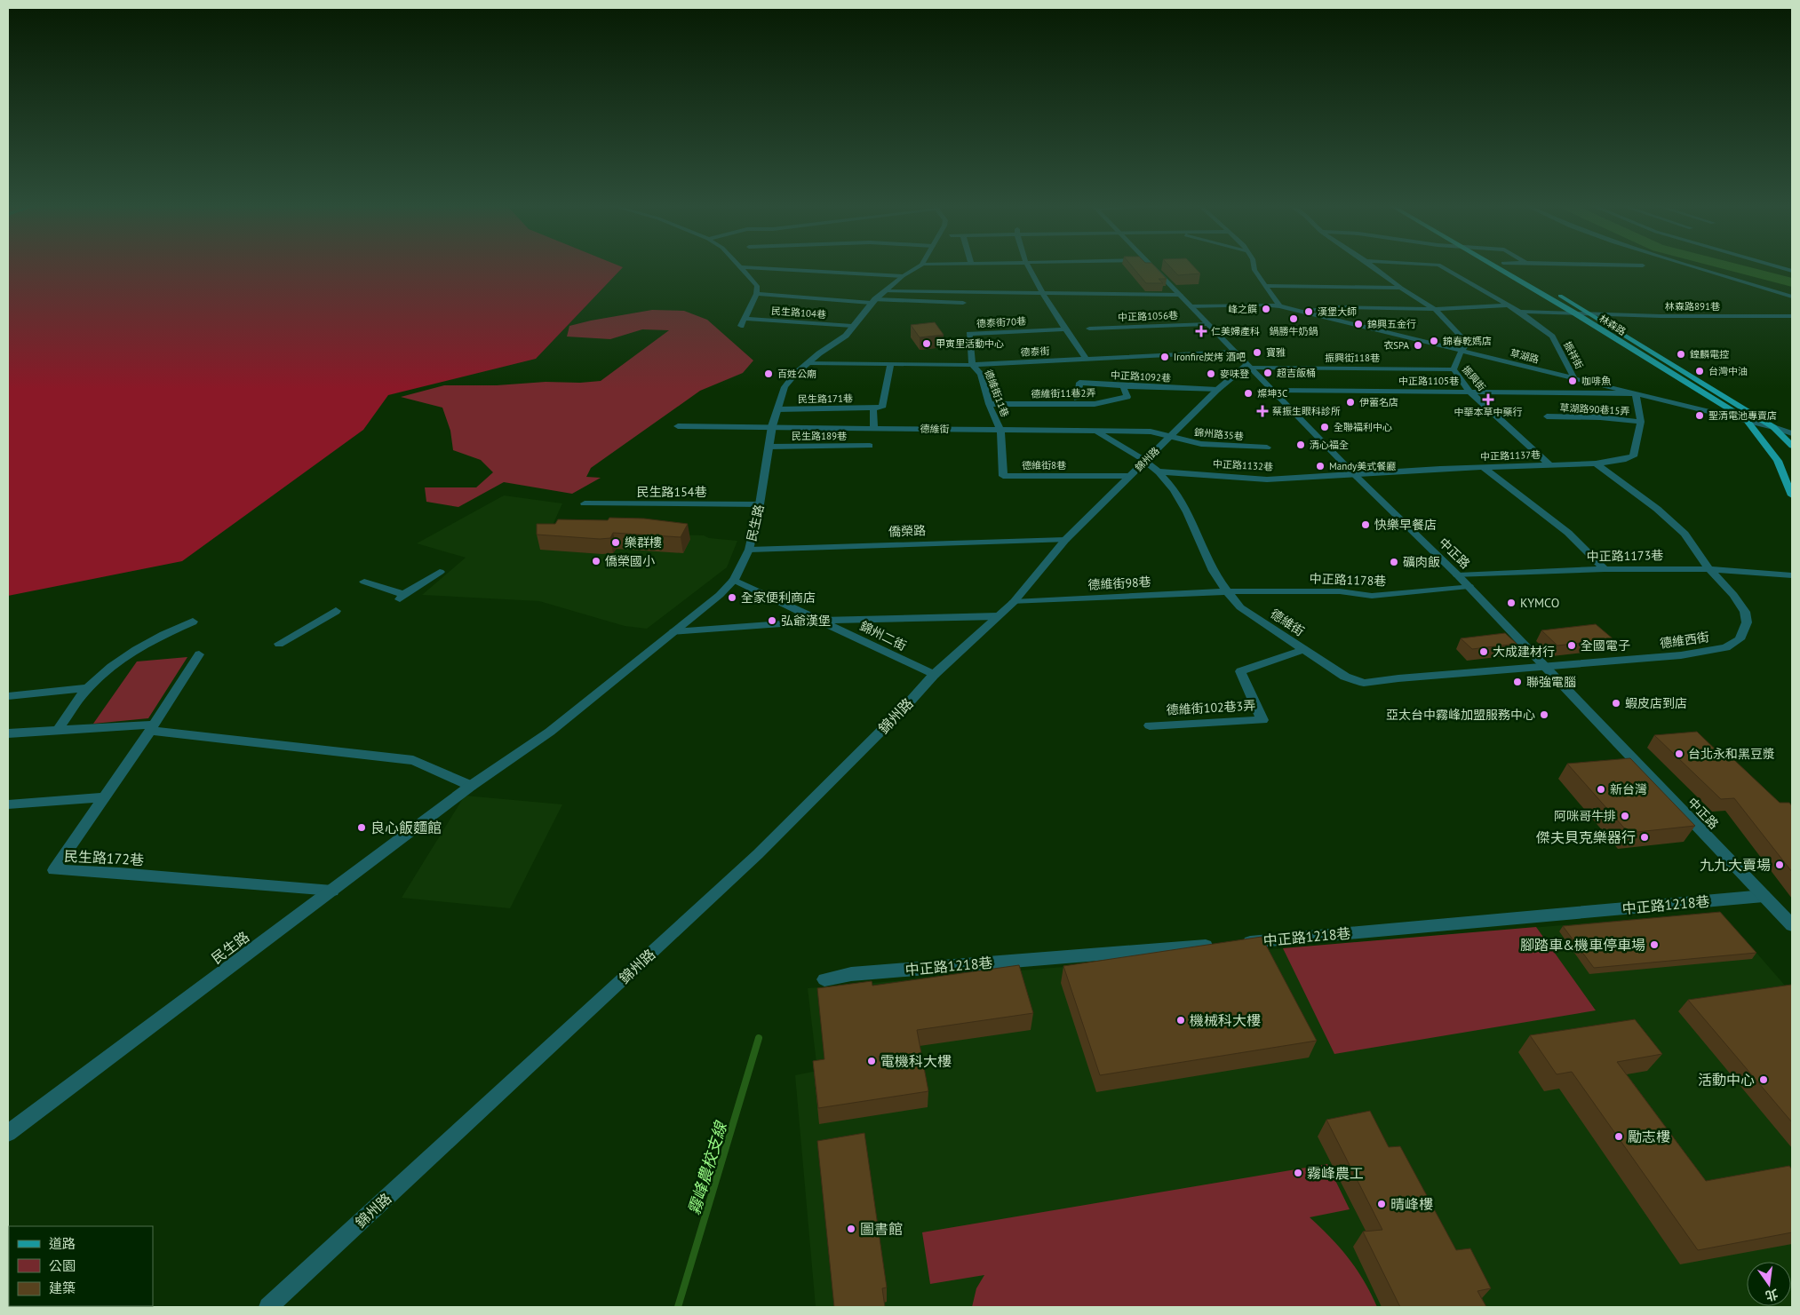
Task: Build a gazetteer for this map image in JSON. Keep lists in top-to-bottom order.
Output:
{
  "streets": {
    "main road": ["林森路"],
    "street": [
      "林森路891巷",
      "民生路104巷",
      "中正路1056巷",
      "德泰街70巷",
      "德泰街",
      "振祥街",
      "草湖路",
      "振興街118巷",
      "中正路1092巷",
      "振興街",
      "中正路1105巷",
      "德維街11巷",
      "德維街11巷2弄",
      "民生路171巷",
      "草湖路90巷15弄",
      "德維街",
      "錦州路35巷",
      "民生路189巷",
      "中正路1137巷",
      "錦州路",
      "德維街8巷",
      "中正路1132巷",
      "民生路154巷",
      "民生路",
      "僑榮路",
      "中正路",
      "中正路1173巷",
      "中正路1178巷",
      "德維街98巷",
      "錦州二街",
      "德維西街",
      "德維街102巷3弄",
      "民生路172巷",
      "中正路1218巷"
    ]
  },
  "crossings": [
    ["林森路891巷", "林森路"],
    ["林森路891巷", "振祥街"],
    ["民生路104巷", "民生路"],
    ["中正路1056巷", "中正路"],
    ["德泰街70巷", "德泰街"],
    ["德泰街70巷", "德維街11巷"],
    ["林森路", "草湖路"],
    ["德泰街", "德維街11巷"],
    ["德泰街", "民生路"],
    ["德泰街", "中正路"],
    ["振祥街", "草湖路"],
    ["草湖路", "振興街"],
    ["草湖路", "中正路1105巷"],
    ["草湖路", "中正路"],
    ["振興街118巷", "振興街"],
    ["振興街118巷", "錦州路"],
    ["振興街118巷", "中正路"],
    ["中正路1092巷", "德維街11巷2弄"],
    ["中正路1092巷", "錦州路"],
    ["振興街", "中正路1105巷"],
    ["振興街", "中正路1137巷"],
    ["中正路1105巷", "中正路"],
    ["德維街11巷", "德維街11巷2弄"],
    ["德維街11巷", "德維街"],
    ["德維街11巷", "德維街8巷"],
    ["民生路171巷", "民生路"],
    ["草湖路90巷15弄", "中正路1137巷"],
    ["德維街", "錦州路35巷"],
    ["德維街", "錦州路"],
    ["德維街", "德維街8巷"],
    ["德維街", "中正路1132巷"],
    ["德維街", "民生路"],
    ["德維街", "中正路"],
    ["德維街", "中正路1178巷"],
    ["德維街", "德維街98巷"],
    ["德維街", "德維西街"],
    ["德維街", "德維街102巷3弄"],
    ["錦州路35巷", "錦州路"],
    ["民生路189巷", "民生路"],
    ["中正路1137巷", "中正路1132巷"],
    ["中正路1137巷", "中正路"],
    ["中正路1137巷", "德維西街"],
    ["錦州路", "德維街8巷"],
    ["錦州路", "僑榮路"],
    ["錦州路", "中正路"],
    ["錦州路", "德維街98巷"],
    ["錦州路", "錦州二街"],
    ["中正路1132巷", "中正路"],
    ["民生路154巷", "民生路"],
    ["民生路", "僑榮路"],
    ["民生路", "民生路172巷"],
    ["中正路", "中正路1173巷"],
    ["中正路", "中正路1178巷"],
    ["中正路", "德維西街"],
    ["中正路", "中正路1218巷"],
    ["中正路1173巷", "德維西街"],
    ["中正路1178巷", "德維街98巷"]
  ],
  "water": ["霧峰農校支線"],
  "places": {
    "other": [
      "峰之饌",
      "漢堡大師",
      "鍋勝牛奶鍋",
      "錦興五金行",
      "錦春乾媽店",
      "甲寅里活動中心",
      "衣SPA",
      "寶雅",
      "鍠麟電控",
      "Ironfire炭烤 酒吧",
      "台灣中油",
      "超吉飯桶",
      "百姓公廟",
      "麥味登",
      "咖啡魚",
      "燦坤3C",
      "伊蕾名店",
      "聖清電池專賣店",
      "全聯福利中心",
      "清心福全",
      "Mandy美式餐廳",
      "快樂早餐店",
      "樂群樓",
      "僑榮國小",
      "礦肉飯",
      "全家便利商店",
      "KYMCO",
      "弘爺漢堡",
      "全國電子",
      "大成建材行",
      "聯強電腦",
      "蝦皮店到店",
      "亞太台中霧峰加盟服務中心",
      "台北永和黑豆漿",
      "新台灣",
      "阿咪哥牛排",
      "良心飯麵館",
      "傑夫貝克樂器行",
      "九九大賣場",
      "腳踏車&機車停車場",
      "機械科大樓",
      "電機科大樓",
      "活動中心",
      "勵志樓",
      "霧峰農工",
      "晴峰樓",
      "圖書館"
    ],
    "health": ["仁美婦產科", "中華本草中藥行", "蔡振生眼科診所"]
  },
  "legend": ["道路", "公園", "建築"],
  "north": "bottom"
}
